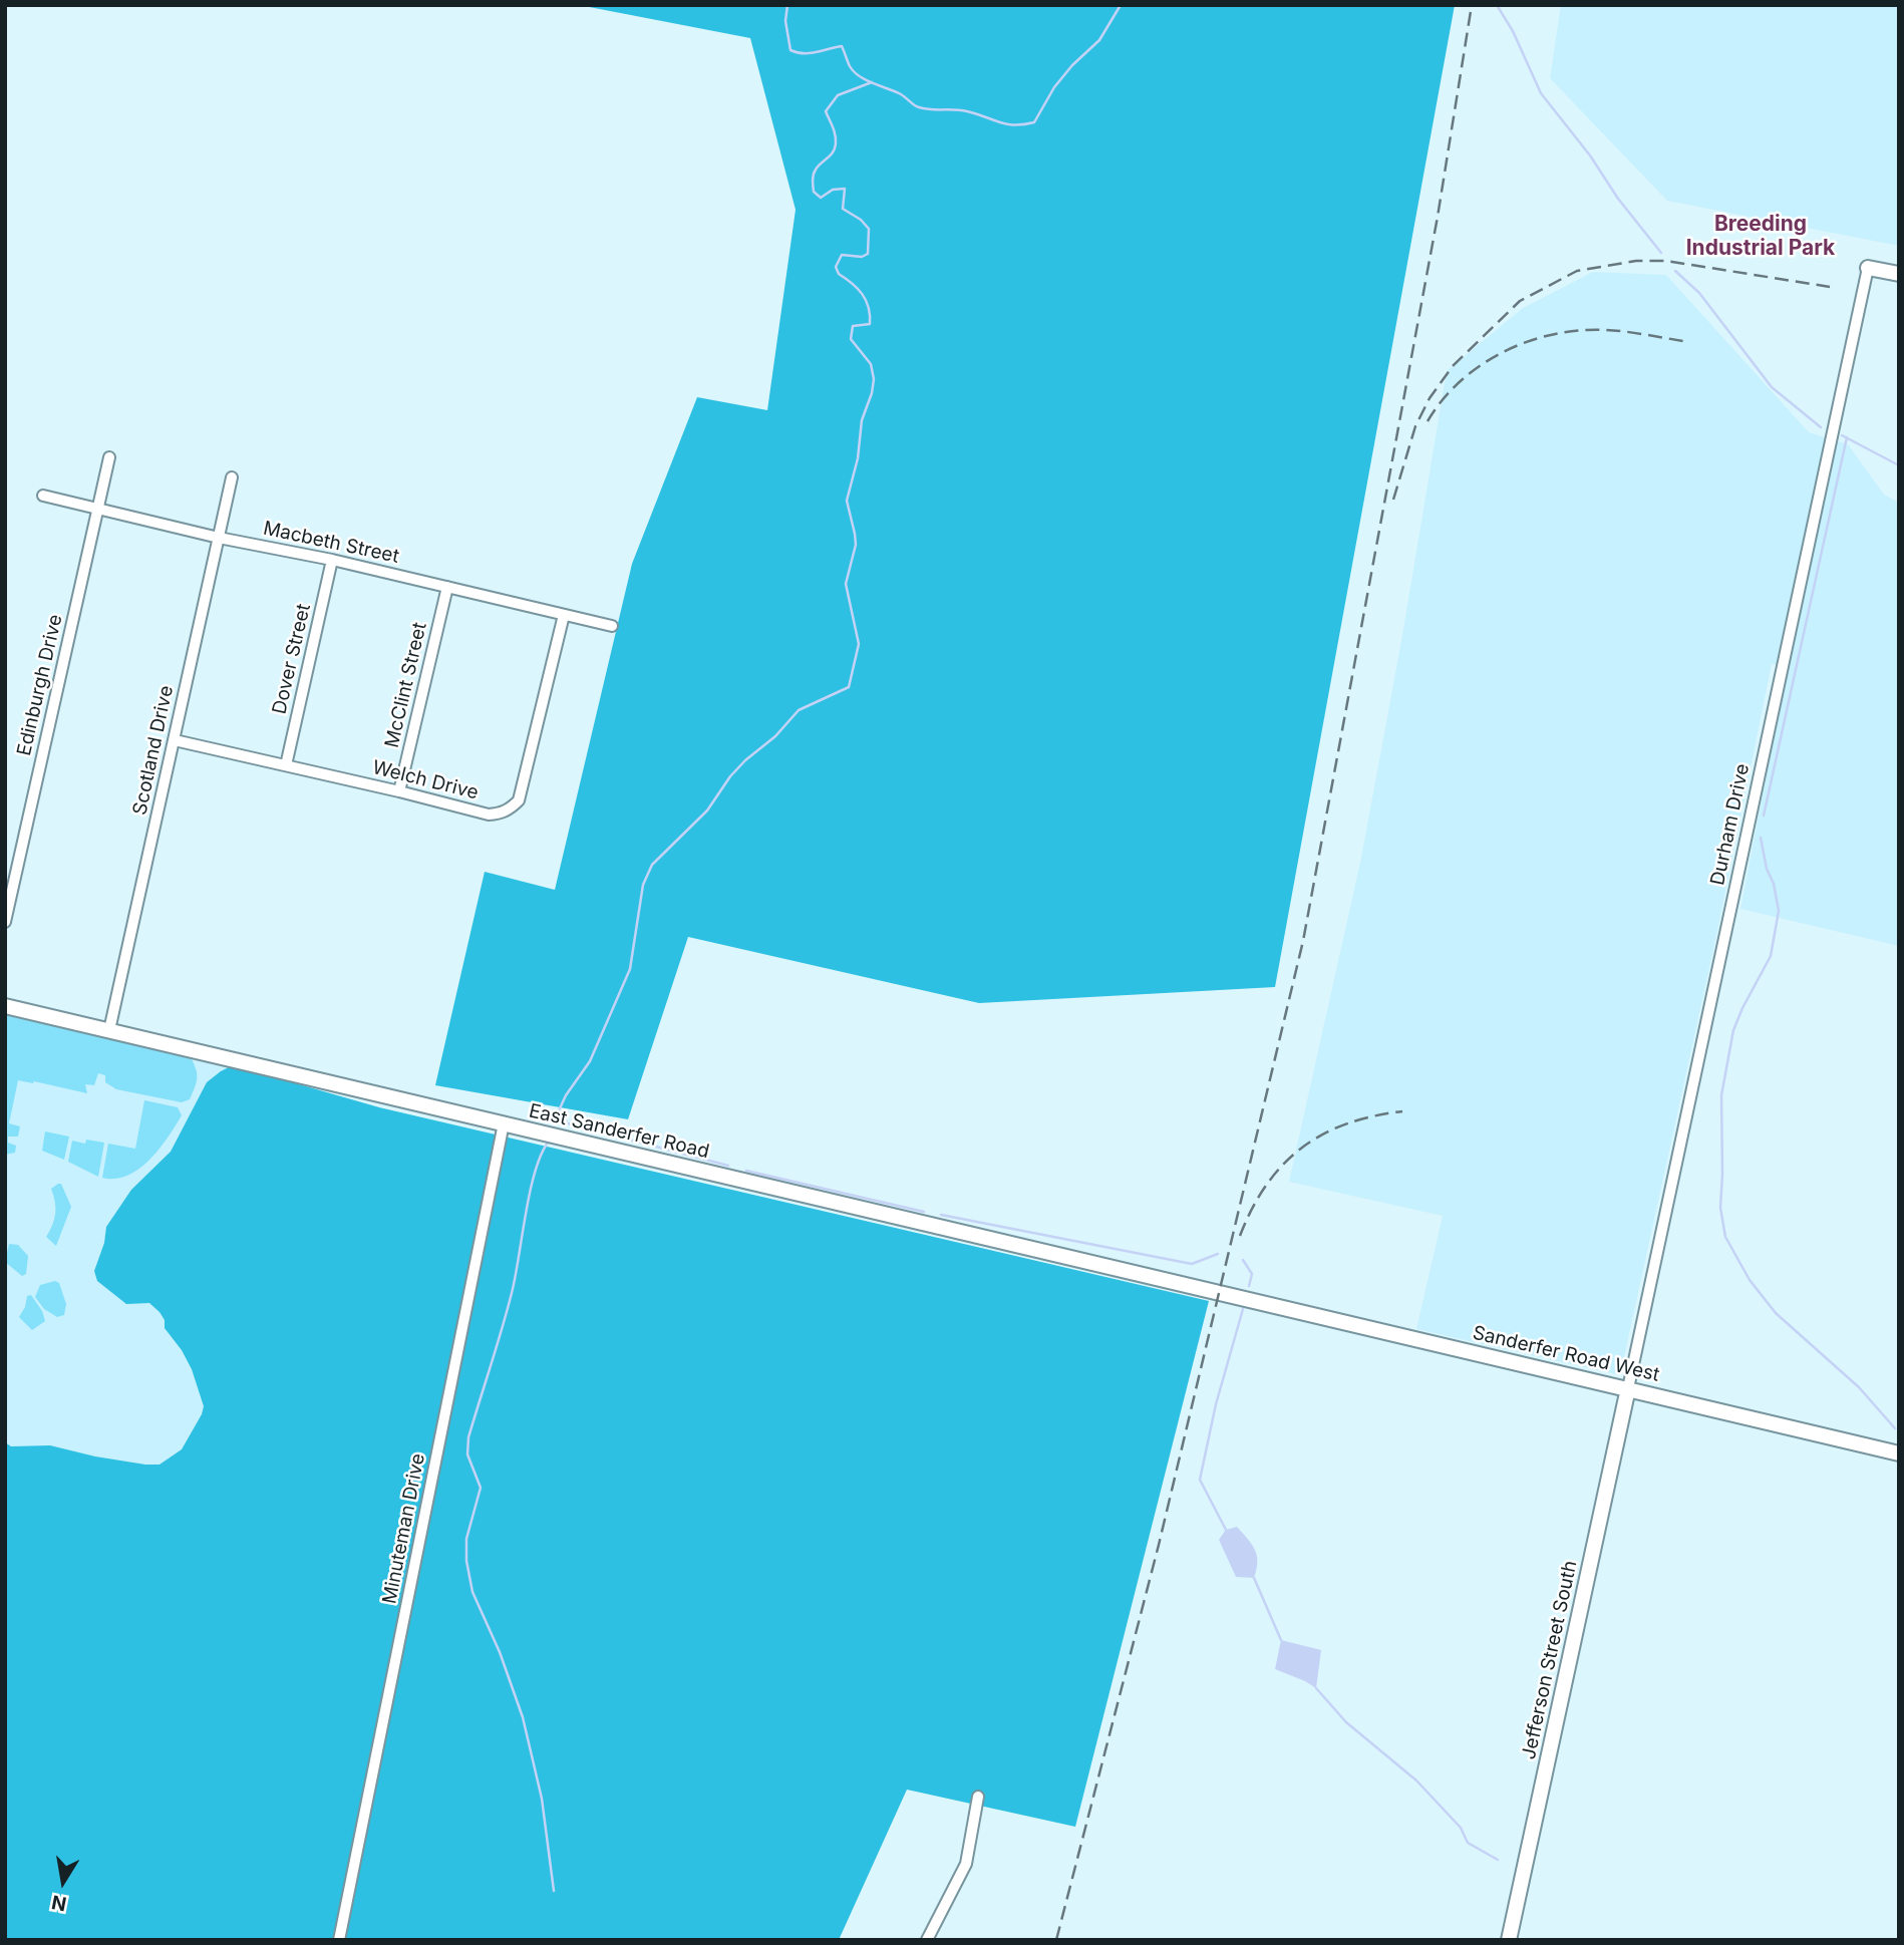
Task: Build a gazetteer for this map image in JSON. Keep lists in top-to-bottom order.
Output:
{
  "streets": {
    "street": [
      "Macbeth Street",
      "Dover Street",
      "Edinburgh Drive",
      "McClint Street",
      "Scotland Drive",
      "Welch Drive",
      "Durham Drive",
      "East Sanderfer Road",
      "Sanderfer Road West",
      "Minuteman Drive",
      "Jefferson Street South"
    ]
  },
  "crossings": [
    ["Macbeth Street", "Dover Street"],
    ["Macbeth Street", "Edinburgh Drive"],
    ["Macbeth Street", "McClint Street"],
    ["Macbeth Street", "Scotland Drive"],
    ["Macbeth Street", "Welch Drive"],
    ["Dover Street", "Welch Drive"],
    ["McClint Street", "Welch Drive"],
    ["Scotland Drive", "Welch Drive"],
    ["Scotland Drive", "East Sanderfer Road"],
    ["Durham Drive", "Sanderfer Road West"],
    ["Durham Drive", "Jefferson Street South"],
    ["East Sanderfer Road", "Sanderfer Road West"],
    ["East Sanderfer Road", "Minuteman Drive"],
    ["Sanderfer Road West", "Jefferson Street South"]
  ],
  "districts": ["Breeding Industrial Park"],
  "north": "bottom"
}
